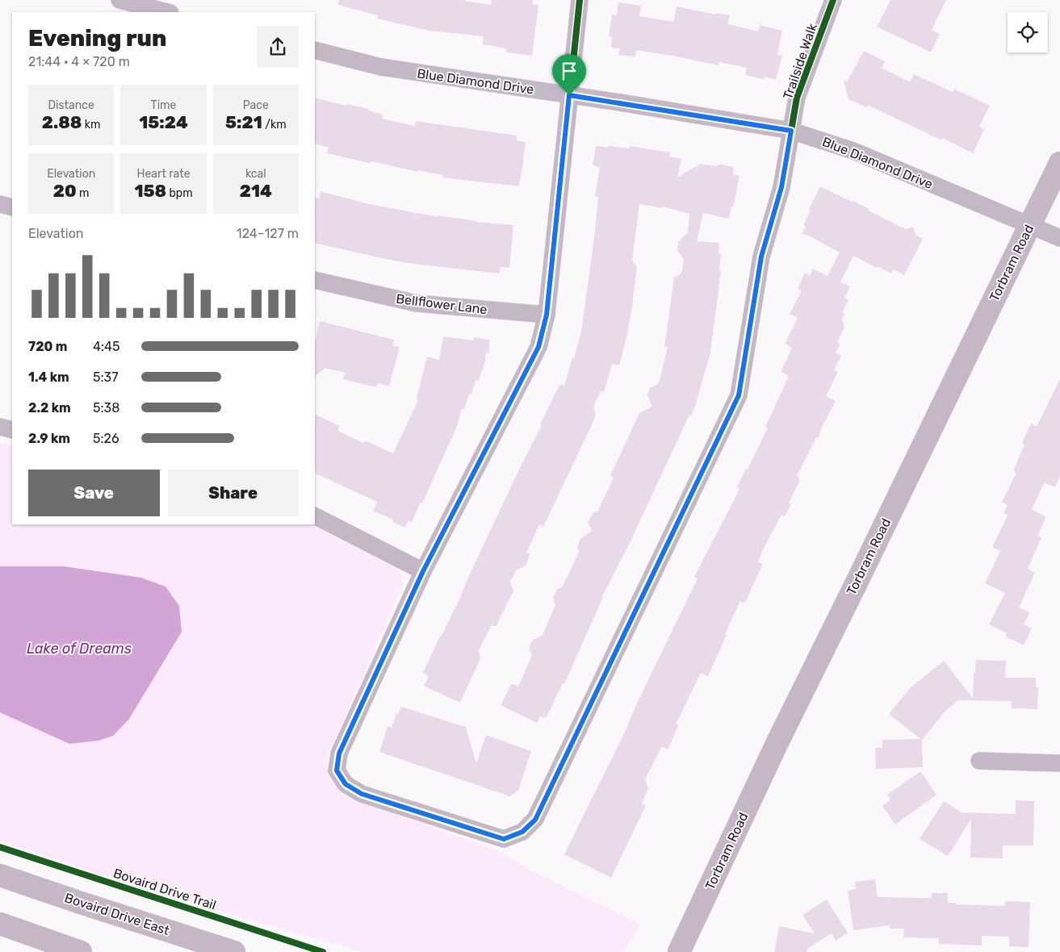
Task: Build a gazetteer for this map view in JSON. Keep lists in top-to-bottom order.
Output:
{
  "streets": {
    "main road": ["Torbram Road", "Bovaird Drive East"],
    "street": ["Trailside Walk", "Blue Diamond Drive", "Bellflower Lane"],
    "cycle path": ["Bovaird Drive Trail"]
  },
  "crossings": [
    ["Trailside Walk", "Blue Diamond Drive"],
    ["Trailside Walk", "Bellflower Lane"],
    ["Blue Diamond Drive", "Torbram Road"]
  ],
  "water": ["Lake of Dreams"],
  "page": {
    "heading": ["Evening run", "21:44 · 4 × 720 m"],
    "stats": [
      ["Distance", "2.88 km"],
      ["Time", "15:24"],
      ["Pace", "5:21 /km"],
      ["Elevation", "20 m"],
      ["Heart rate", "158 bpm"],
      ["kcal", "214"]
    ],
    "chart": ["Elevation", "124–127 m"],
    "list": [
      {
        "name": "720 m",
        "note": "4:45"
      },
      {
        "name": "1.4 km",
        "note": "5:37"
      },
      {
        "name": "2.2 km",
        "note": "5:38"
      },
      {
        "name": "2.9 km",
        "note": "5:26"
      }
    ],
    "buttons": ["Save", "Share"]
  }
}
